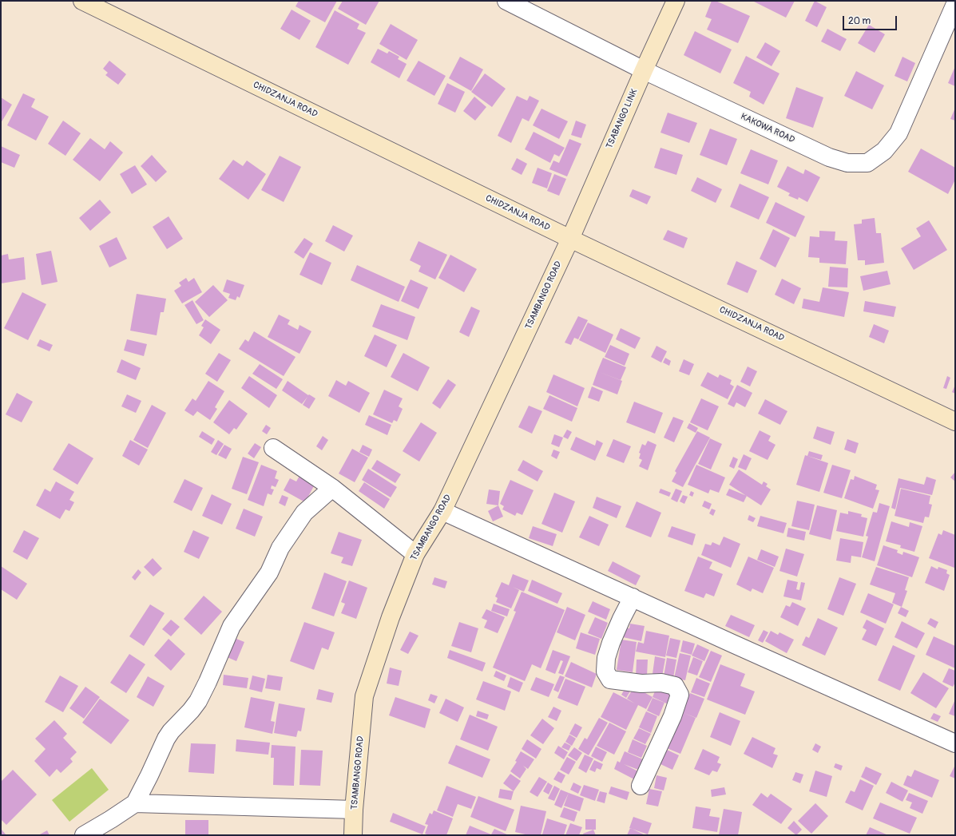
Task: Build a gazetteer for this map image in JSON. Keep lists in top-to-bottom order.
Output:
{
  "streets": {
    "street": [
      "CHIDZANJA ROAD",
      "TSABANGO LINK",
      "KAKOWA ROAD",
      "TSAMBANGO ROAD"
    ]
  },
  "crossings": [
    ["CHIDZANJA ROAD", "TSABANGO LINK"],
    ["CHIDZANJA ROAD", "TSAMBANGO ROAD"],
    ["TSABANGO LINK", "KAKOWA ROAD"],
    ["TSABANGO LINK", "TSAMBANGO ROAD"]
  ],
  "scale_bar": "20 m"
}
